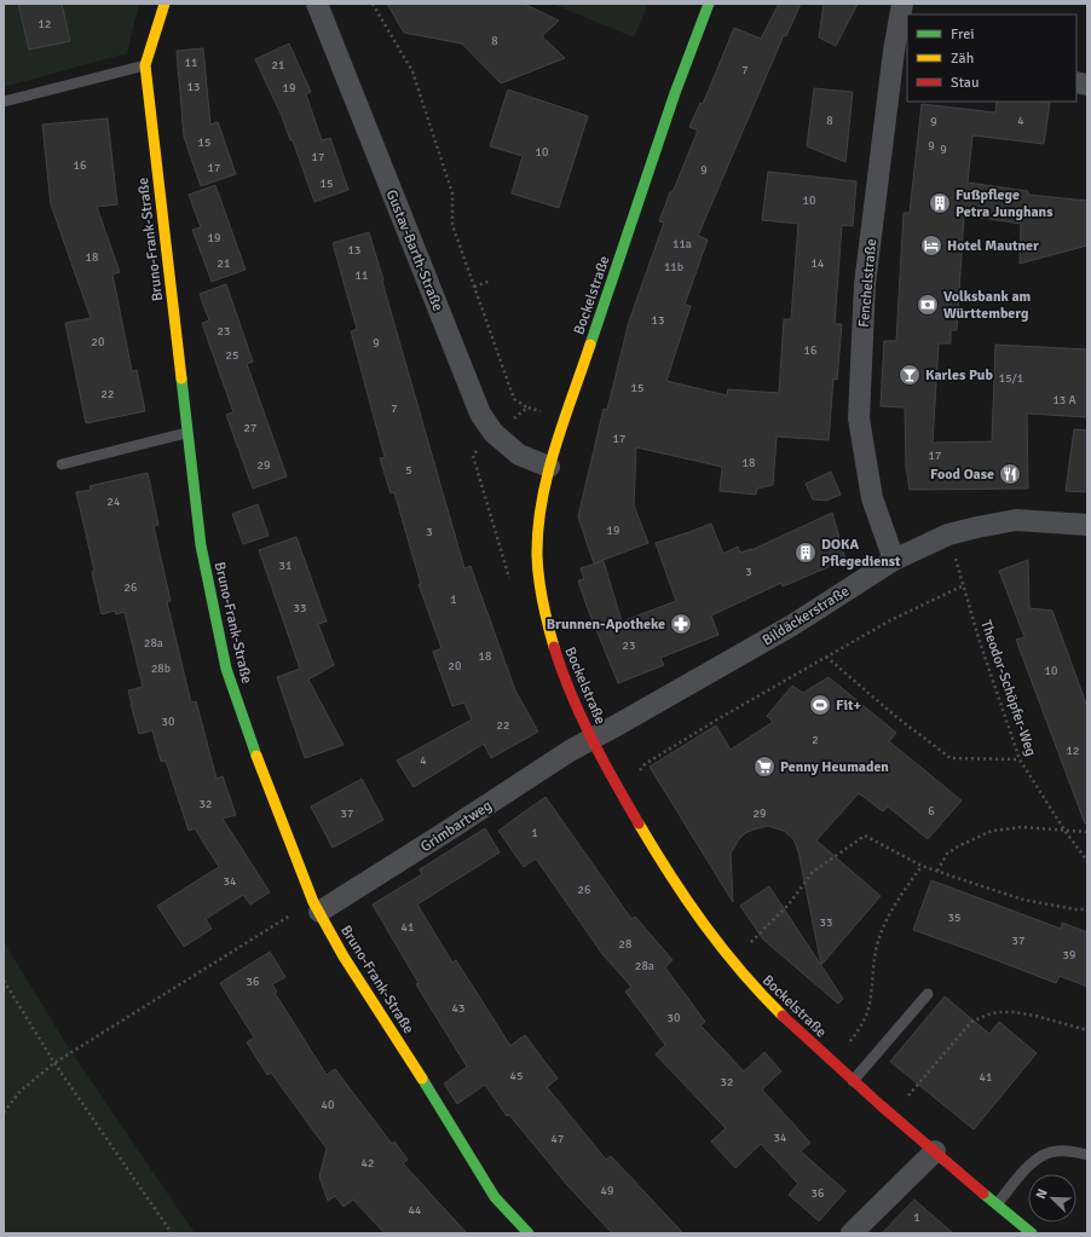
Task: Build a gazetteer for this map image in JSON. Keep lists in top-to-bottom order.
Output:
{
  "streets": {
    "street": [
      "Bruno-Frank-Straße",
      "Gustav-Barth-Straße",
      "Fenchelstraße",
      "Bockelstraße",
      "Bildäckerstraße",
      "Grimbartweg"
    ],
    "path": ["Theodor-Schöpfer-Weg"]
  },
  "crossings": [
    ["Bruno-Frank-Straße", "Grimbartweg"],
    ["Gustav-Barth-Straße", "Bockelstraße"],
    ["Fenchelstraße", "Bildäckerstraße"],
    ["Bockelstraße", "Bildäckerstraße"],
    ["Bockelstraße", "Grimbartweg"],
    ["Bildäckerstraße", "Theodor-Schöpfer-Weg"],
    ["Bildäckerstraße", "Grimbartweg"]
  ],
  "places": {
    "building": ["Fußpflege Petra Junghans", "DOKA Pflegedienst"],
    "hotel": ["Hotel Mautner"],
    "bank": ["Volksbank am Württemberg"],
    "bar": ["Karles Pub"],
    "restaurant": ["Food Oase"],
    "pharmacy": ["Brunnen-Apotheke"],
    "sports": ["Fit+"],
    "supermarket": ["Penny Heumaden"]
  },
  "house_numbers": [
    "12",
    "8",
    "11",
    "21",
    "7",
    "13",
    "19",
    "8",
    "4",
    "9",
    "15",
    "9",
    "9",
    "10",
    "17",
    "16",
    "17",
    "9",
    "15",
    "10",
    "19",
    "11a",
    "13",
    "18",
    "21",
    "14",
    "11b",
    "11",
    "13",
    "23",
    "20",
    "9",
    "16",
    "25",
    "15/1",
    "15",
    "22",
    "13 A",
    "7",
    "27",
    "17",
    "17",
    "18",
    "29",
    "5",
    "24",
    "19",
    "3",
    "31",
    "3",
    "26",
    "1",
    "33",
    "28a",
    "23",
    "18",
    "20",
    "28b",
    "10",
    "30",
    "22",
    "2",
    "12",
    "4",
    "32",
    "6",
    "37",
    "29",
    "1",
    "34",
    "26",
    "35",
    "33",
    "41",
    "37",
    "28",
    "39",
    "28a",
    "36",
    "43",
    "30",
    "45",
    "41",
    "32",
    "40",
    "34",
    "47",
    "42",
    "49",
    "36",
    "44",
    "1"
  ],
  "legend": ["Frei", "Zäh", "Stau"],
  "north": "top left"
}
